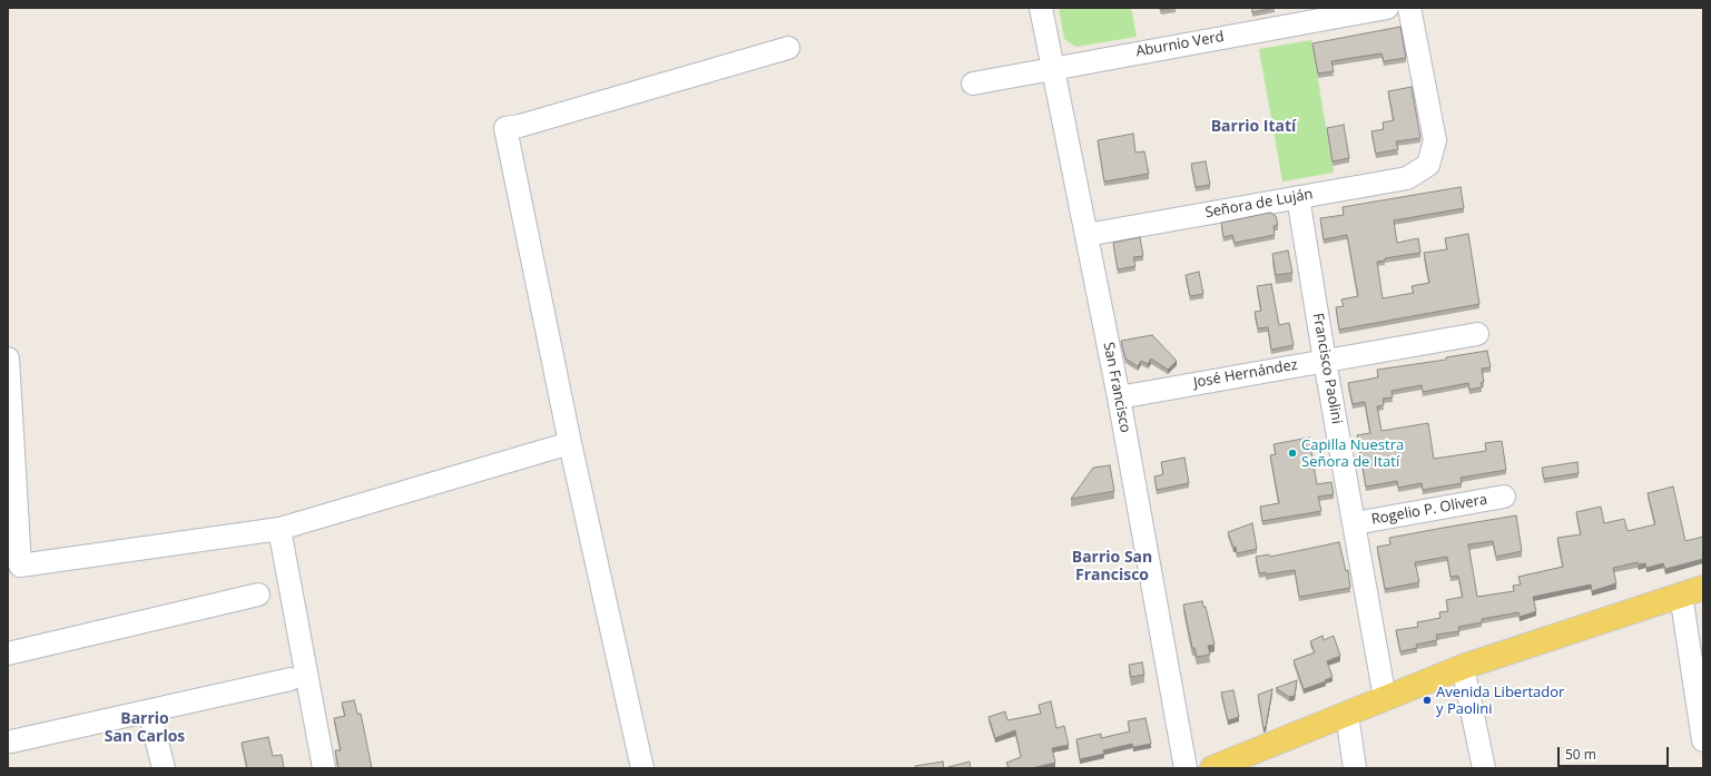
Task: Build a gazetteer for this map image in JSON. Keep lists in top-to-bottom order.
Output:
{
  "streets": {
    "street": [
      "Aburnio Verd",
      "Señora de Luján",
      "Francisco Paolini",
      "José Hernández",
      "San Francisco",
      "Rogelio P. Olivera"
    ]
  },
  "crossings": [
    ["Aburnio Verd", "San Francisco"],
    ["Señora de Luján", "Francisco Paolini"],
    ["Señora de Luján", "San Francisco"],
    ["Francisco Paolini", "José Hernández"],
    ["Francisco Paolini", "Rogelio P. Olivera"],
    ["José Hernández", "San Francisco"]
  ],
  "districts": ["Barrio Itatí", "Barrio San Francisco", "Barrio San Carlos"],
  "places": ["Capilla Nuestra Señora de Itatí", "Avenida Libertador y Paolini"],
  "scale_bar": "50 m"
}
